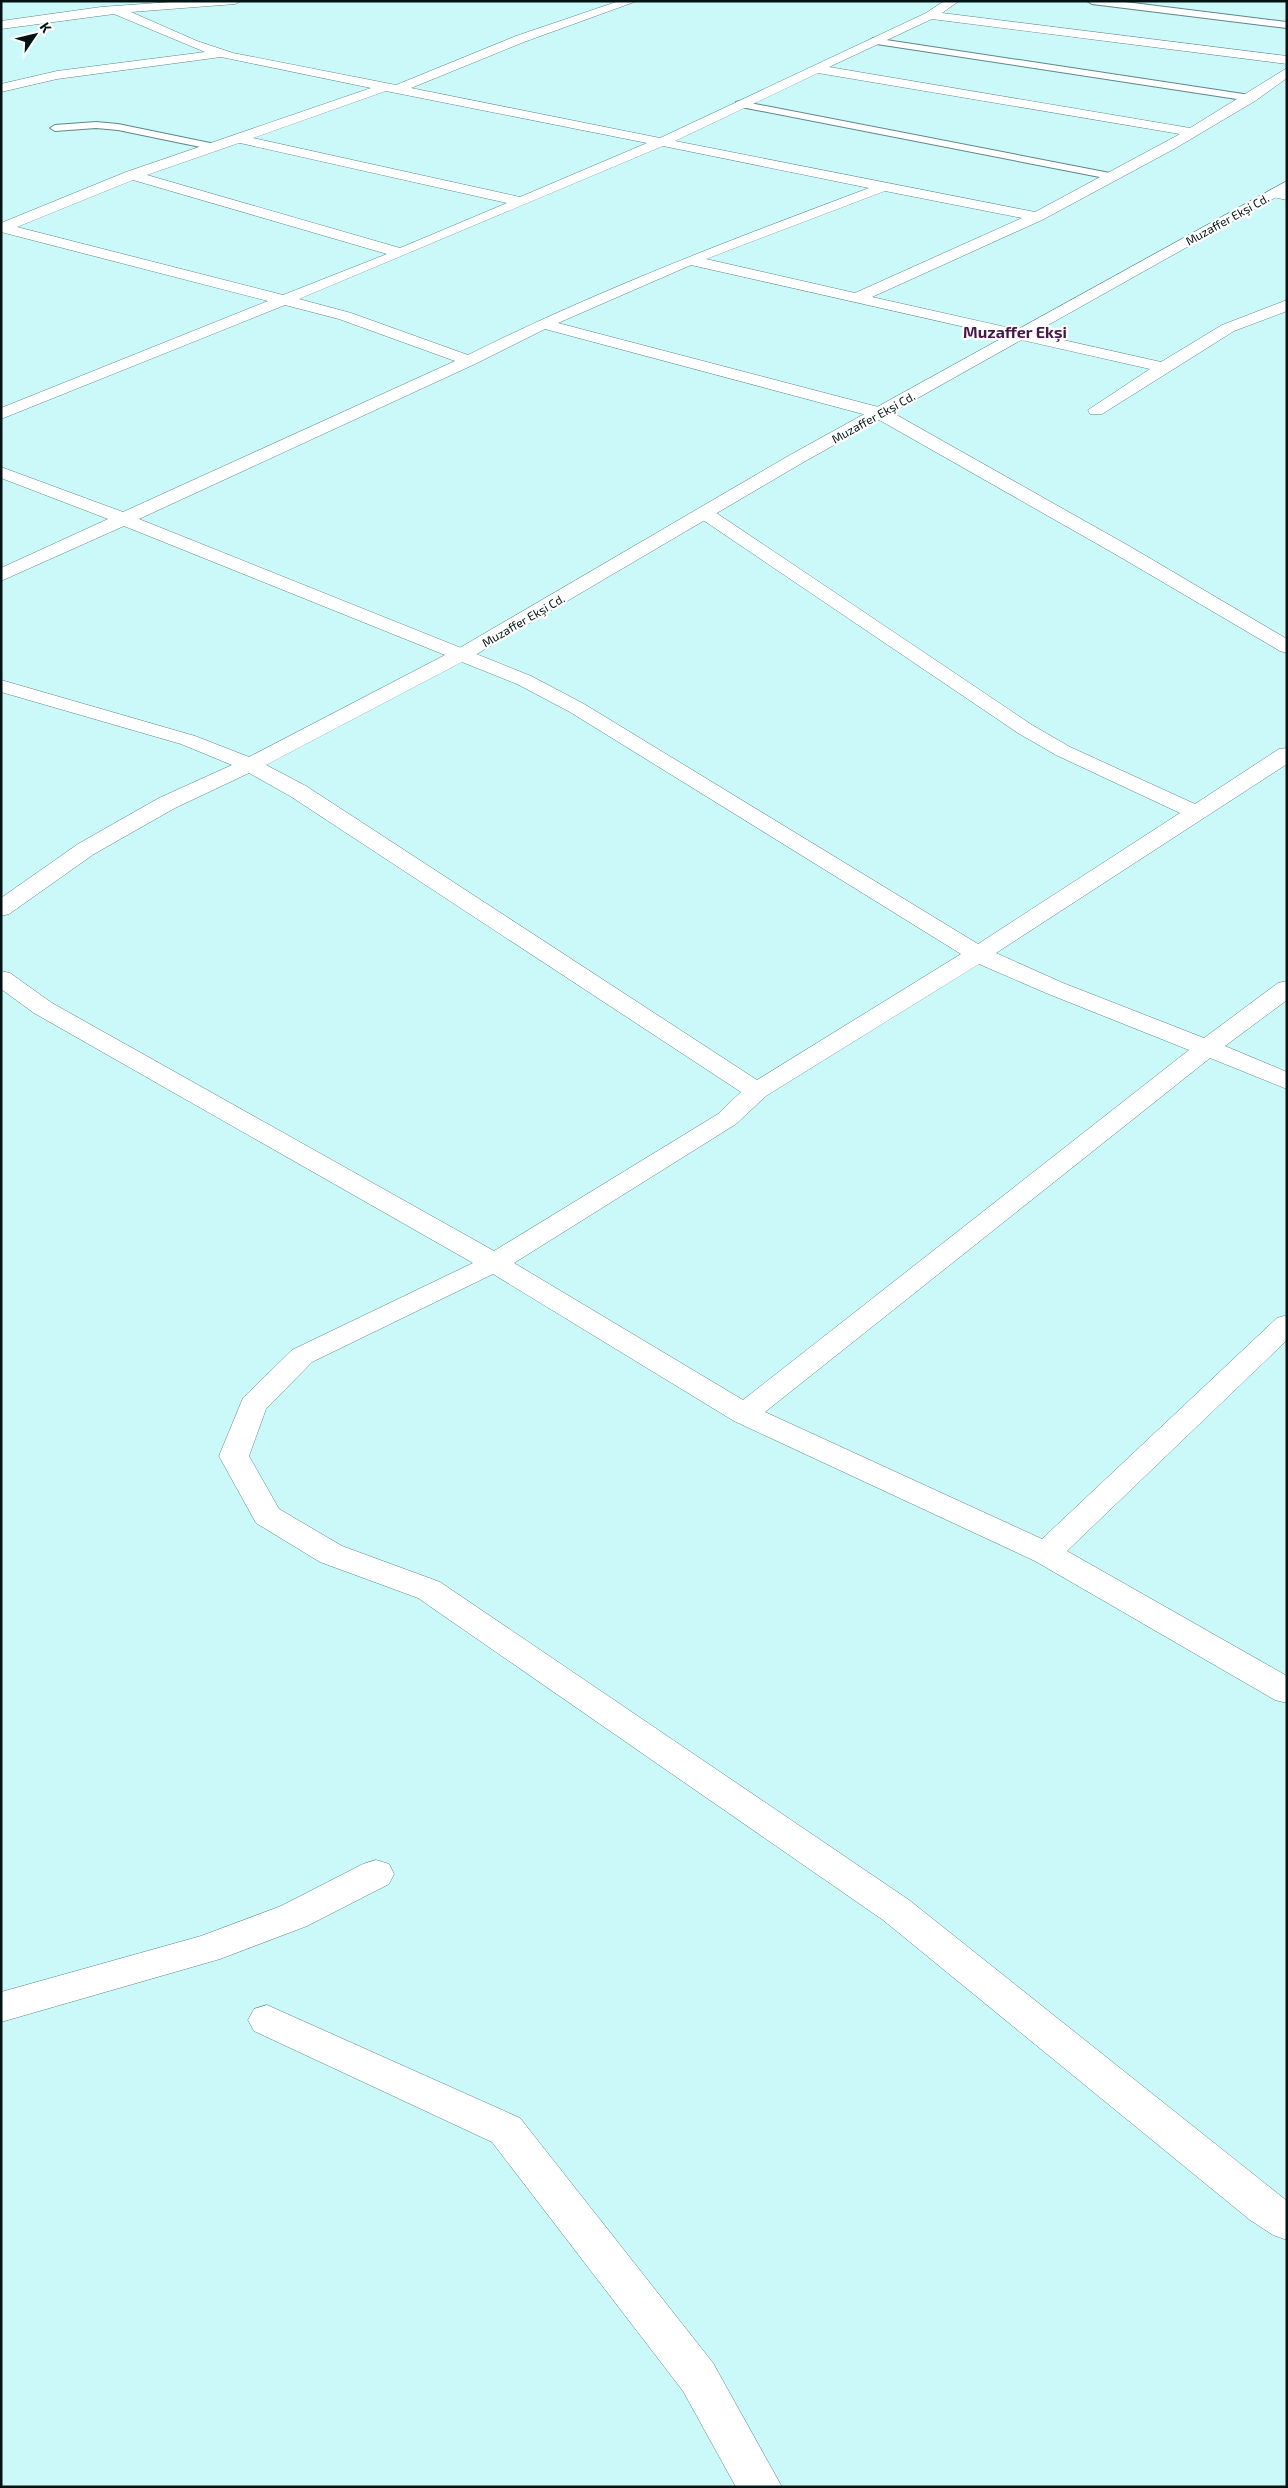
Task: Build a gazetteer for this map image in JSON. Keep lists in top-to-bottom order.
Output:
{
  "streets": {
    "street": ["Muzaffer Ekşi Cd."]
  },
  "districts": ["Muzaffer Ekşi"],
  "north": "top right"
}
